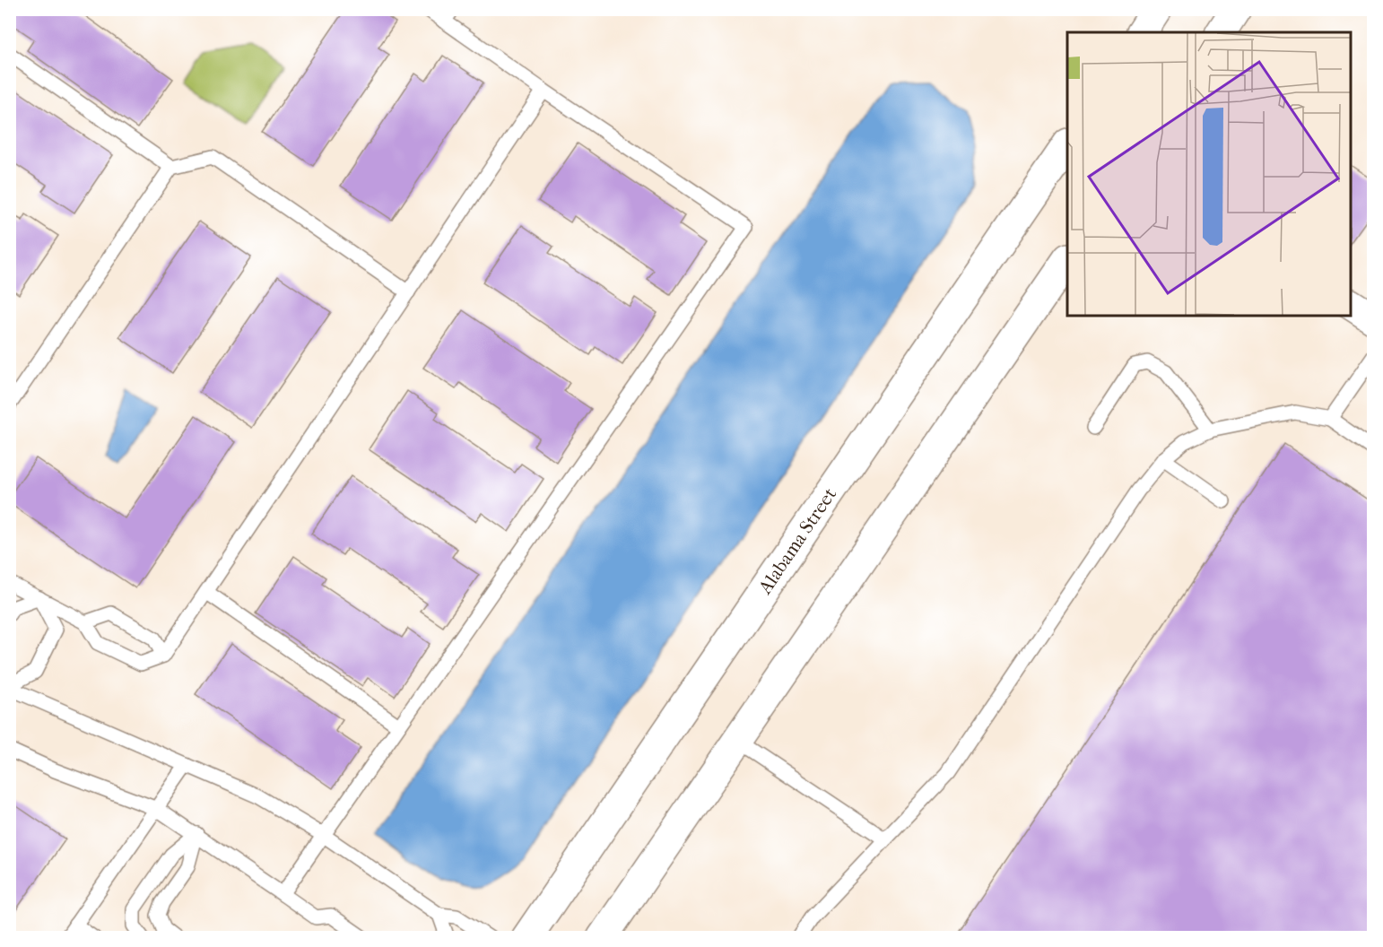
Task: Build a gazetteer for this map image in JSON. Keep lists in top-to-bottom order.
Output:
{
  "streets": {
    "main road": ["Alabama Street"]
  }
}
